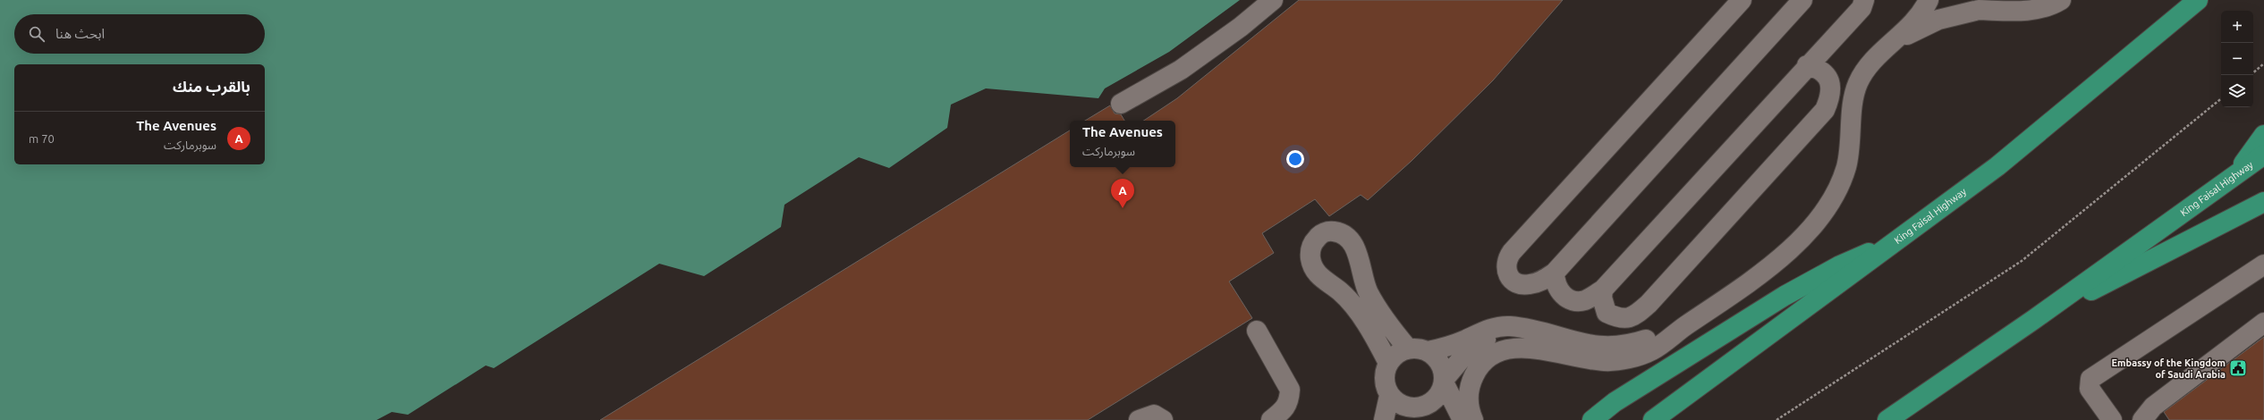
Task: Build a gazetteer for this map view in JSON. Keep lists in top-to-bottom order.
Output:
{
  "streets": {
    "highway": ["King Faisal Highway"]
  },
  "places": {
    "public building": ["Embassy of the Kingdom of Saudi Arabia"]
  },
  "page": {
    "map_buttons": ["+", "−"],
    "search": "ابحث هنا",
    "heading": "بالقرب منك",
    "list": [
      {
        "mark": "A",
        "name": "The Avenues",
        "note": "سوبرماركت",
        "value": "70 m"
      }
    ],
    "popup": ["The Avenues", "سوبرماركت"],
    "pins": "A"
  }
}
